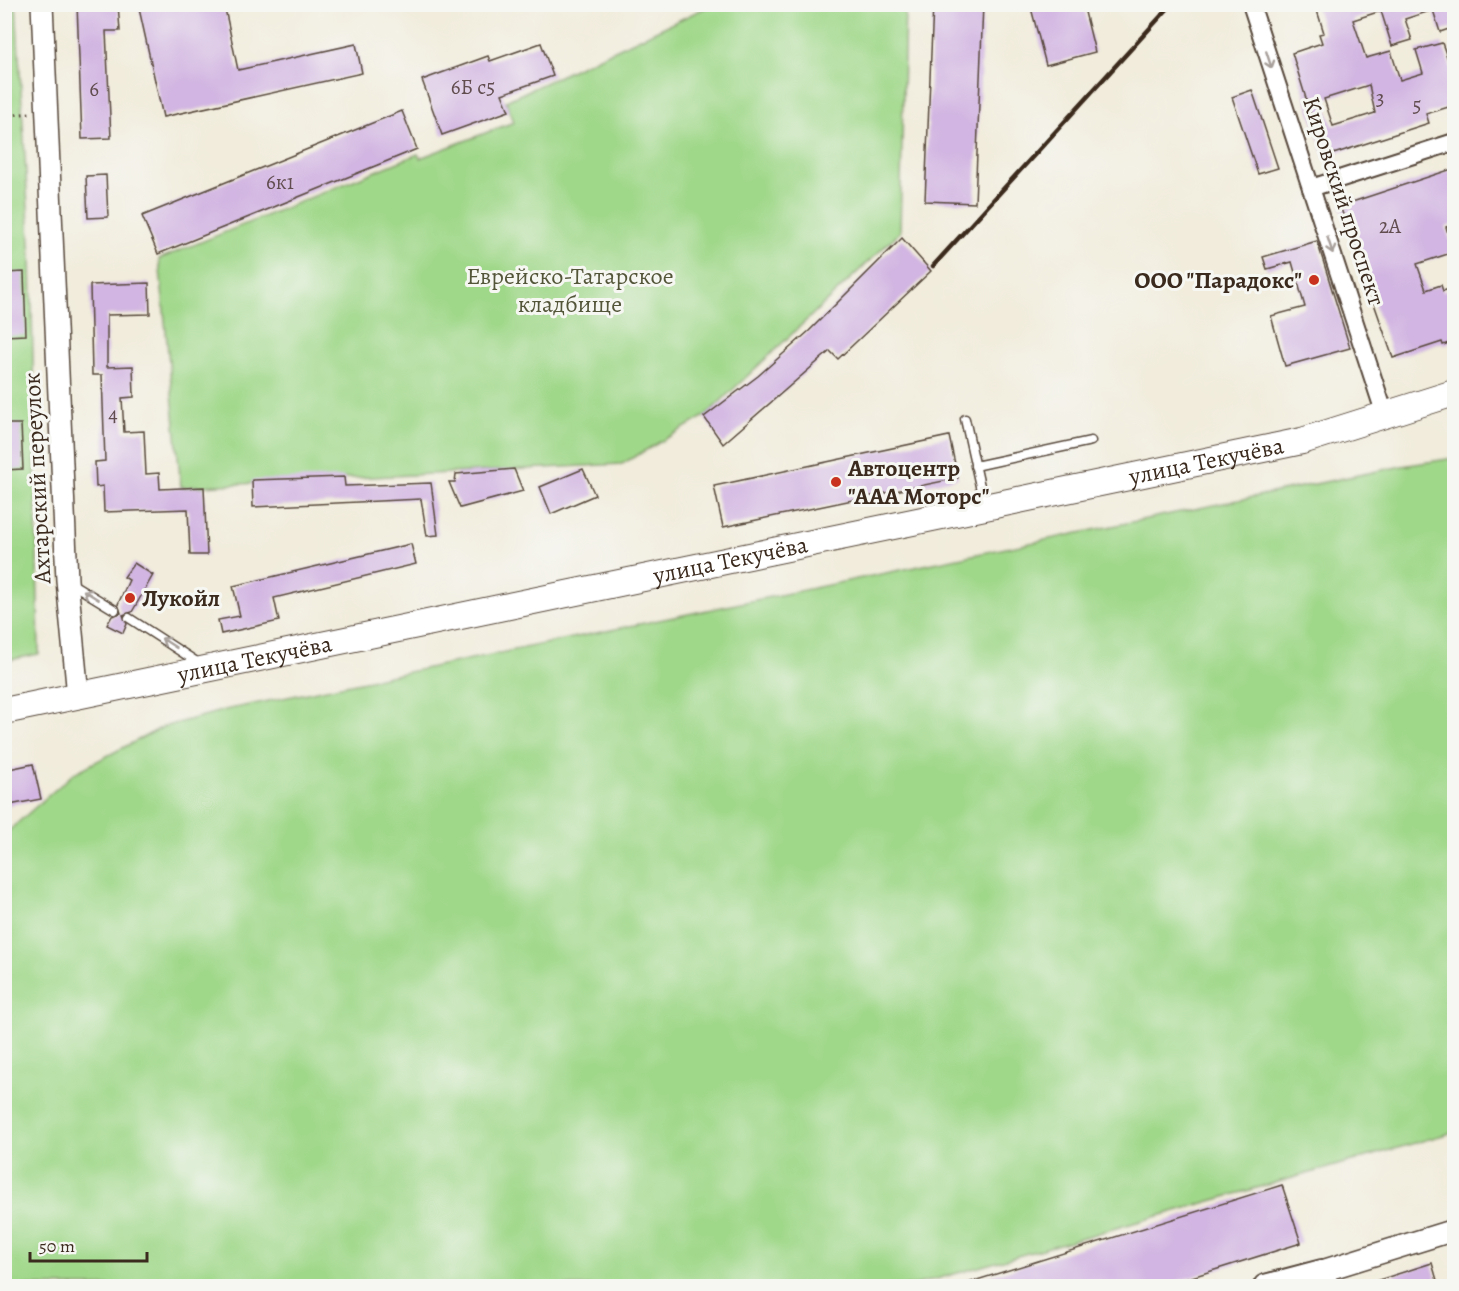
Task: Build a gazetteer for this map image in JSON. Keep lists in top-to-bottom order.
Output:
{
  "streets": {
    "main road": ["улица Текучёва"],
    "street": ["Кировский проспект", "Ахтарский переулок"]
  },
  "crossings": [
    ["Кировский проспект", "улица Текучёва"],
    ["улица Текучёва", "Ахтарский переулок"]
  ],
  "one_way": ["Кировский проспект"],
  "parks": ["Еврейско-Татарское кладбище"],
  "places": ["ООО \"Парадокс\"", "Автоцентр \"ААА Моторс\"", "Лукойл"],
  "house_numbers": [
    "6Б с5",
    "6",
    "3",
    "5",
    "6к1",
    "2А",
    "4"
  ],
  "scale_bar": "50 m"
}
